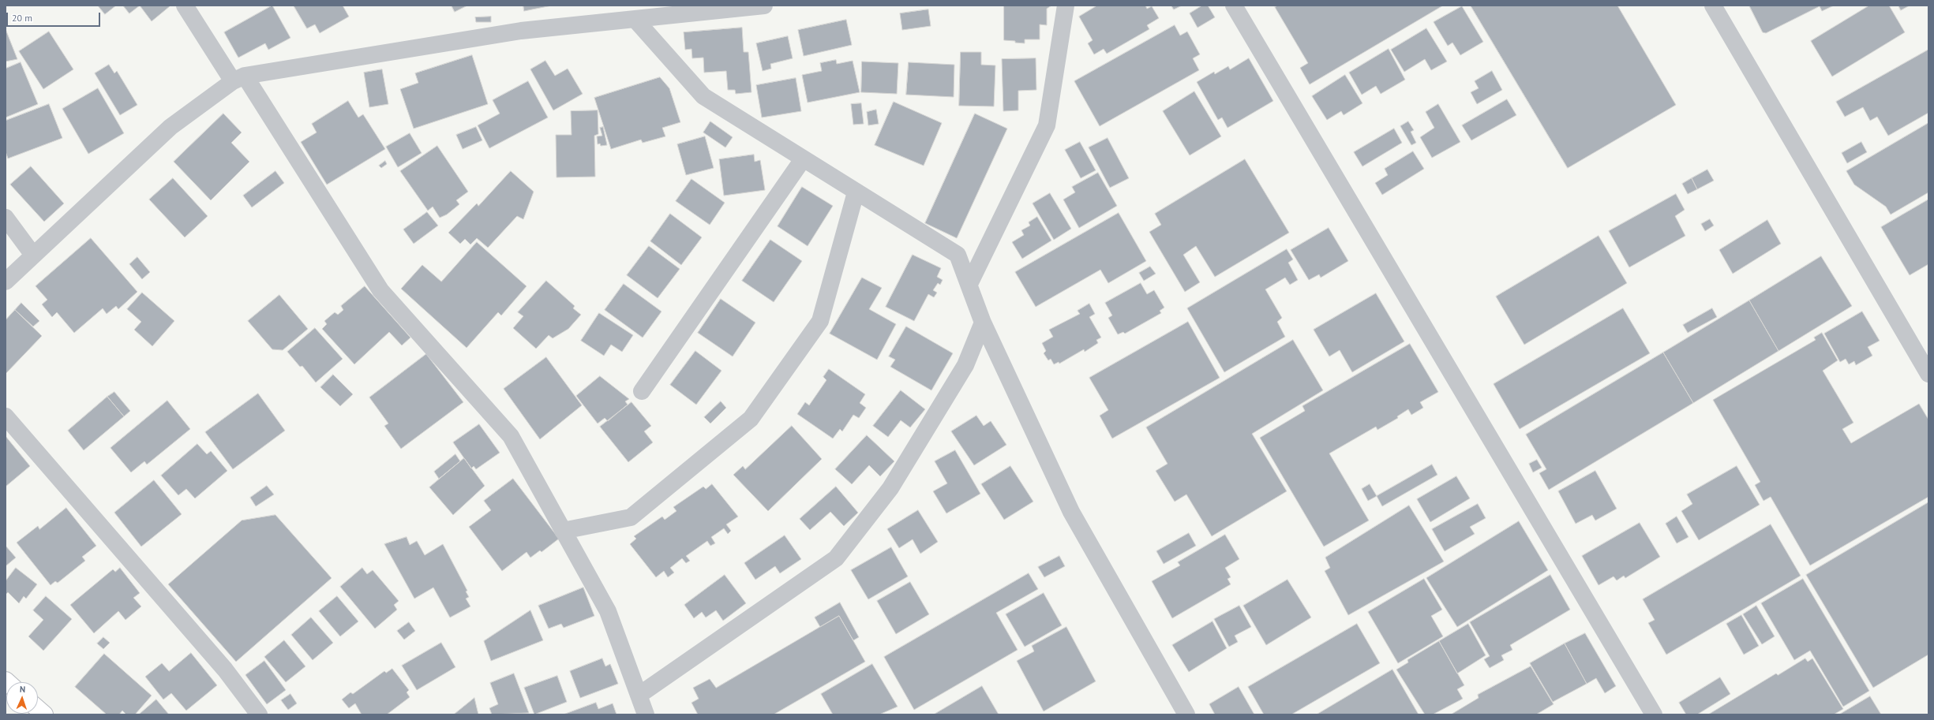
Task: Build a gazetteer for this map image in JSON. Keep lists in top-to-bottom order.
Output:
{
  "scale_bar": "20 m",
  "north": "top"
}
